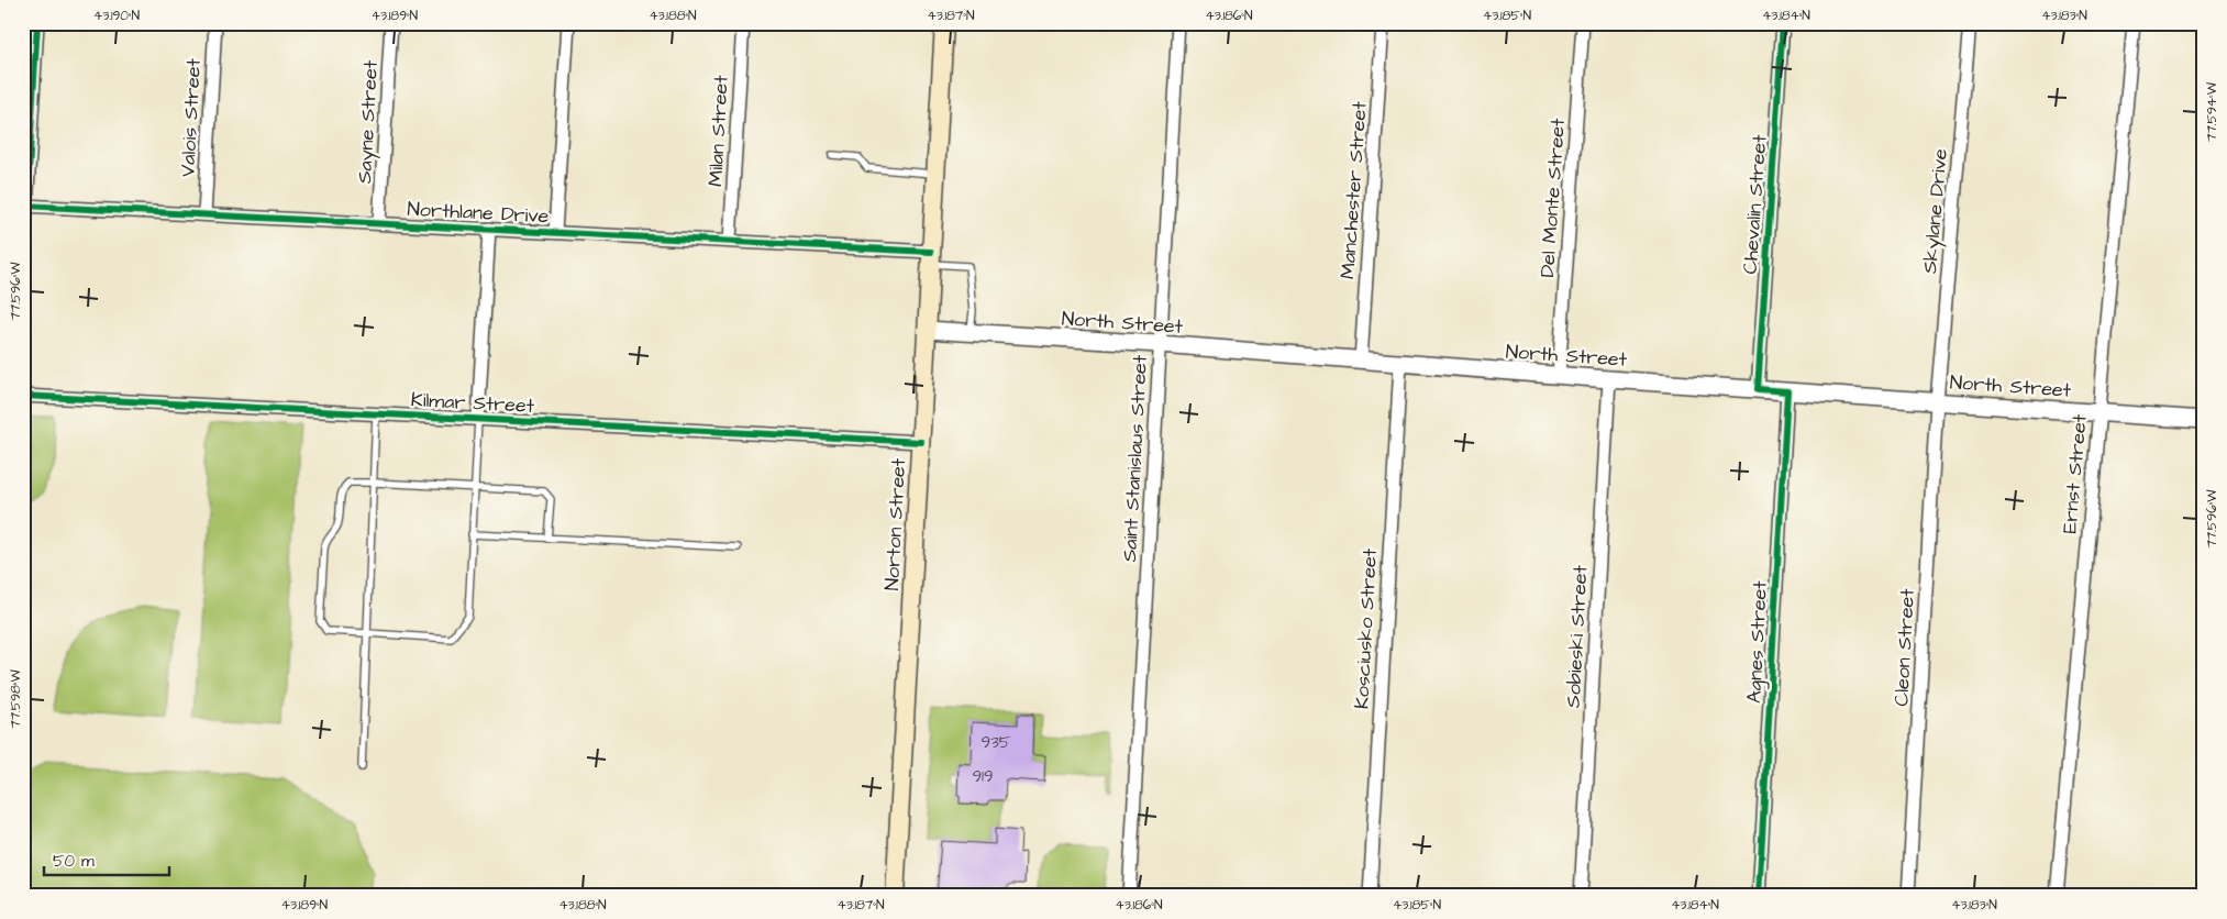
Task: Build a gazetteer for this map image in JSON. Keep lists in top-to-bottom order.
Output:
{
  "streets": {
    "main road": ["Norton Street"],
    "street": [
      "Valois Street",
      "Sayne Street",
      "Milan Street",
      "Manchester Street",
      "Del Monte Street",
      "Chevalin Street",
      "Skylane Drive",
      "Northlane Drive",
      "North Street",
      "Kilmar Street",
      "Saint Stanislaus Street",
      "Ernst Street",
      "Kosciusko Street",
      "Sobieski Street",
      "Agnes Street",
      "Cleon Street"
    ]
  },
  "crossings": [
    ["Valois Street", "Northlane Drive"],
    ["Sayne Street", "Northlane Drive"],
    ["Milan Street", "Northlane Drive"],
    ["Manchester Street", "North Street"],
    ["Del Monte Street", "North Street"],
    ["Chevalin Street", "North Street"],
    ["Skylane Drive", "North Street"],
    ["Skylane Drive", "Cleon Street"],
    ["Northlane Drive", "Norton Street"],
    ["North Street", "Saint Stanislaus Street"],
    ["North Street", "Ernst Street"],
    ["North Street", "Norton Street"],
    ["North Street", "Kosciusko Street"],
    ["North Street", "Sobieski Street"],
    ["North Street", "Agnes Street"],
    ["North Street", "Cleon Street"],
    ["Kilmar Street", "Norton Street"]
  ],
  "house_numbers": ["935", "919"],
  "scale_bar": "50 m",
  "coordinates": [
    "43.190°N",
    "43.189°N",
    "43.188°N",
    "43.187°N",
    "43.186°N",
    "43.185°N",
    "43.184°N",
    "43.183°N",
    "77.594°W",
    "77.596°W",
    "77.598°W"
  ]
}
